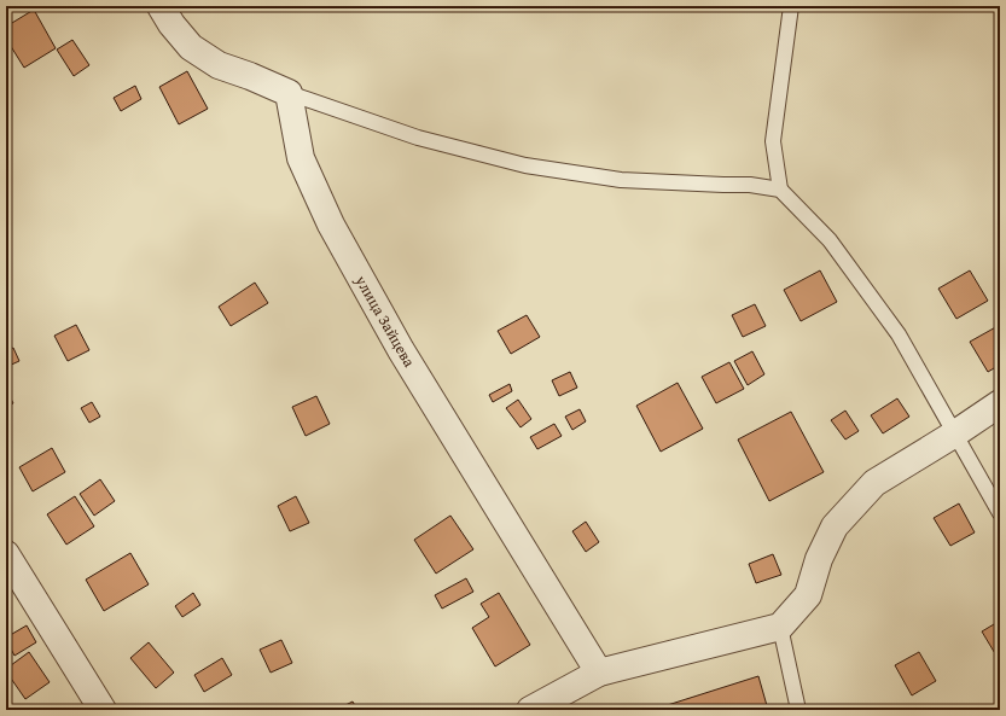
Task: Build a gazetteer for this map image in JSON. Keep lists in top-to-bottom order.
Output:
{
  "streets": {
    "street": ["улица Зайцева"]
  }
}
